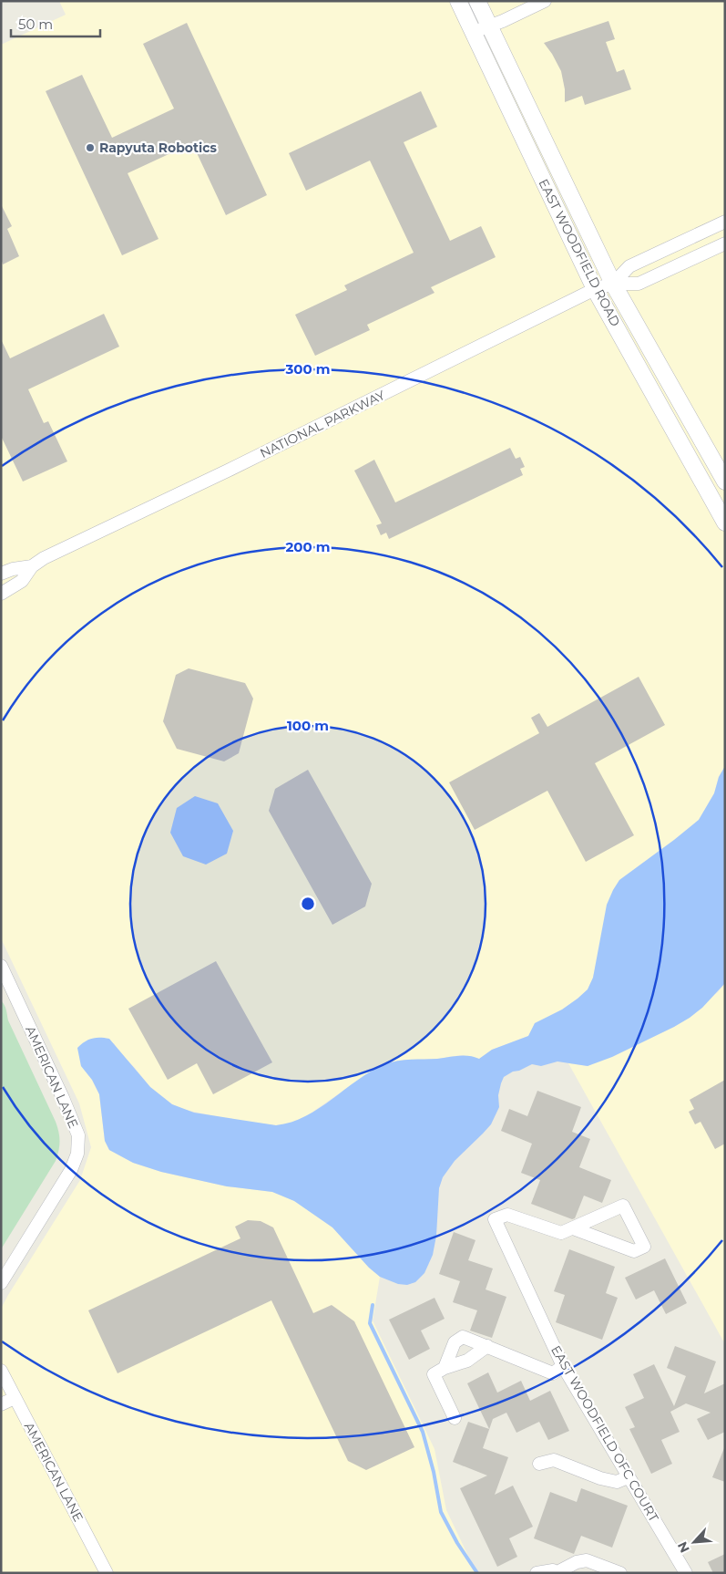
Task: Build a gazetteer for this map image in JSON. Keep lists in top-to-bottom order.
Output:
{
  "streets": {
    "street": [
      "EAST WOODFIELD ROAD",
      "NATIONAL PARKWAY",
      "AMERICAN LANE",
      "EAST WOODFIELD OFC COURT"
    ]
  },
  "crossings": [
    ["EAST WOODFIELD ROAD", "NATIONAL PARKWAY"]
  ],
  "places": ["Rapyuta Robotics"],
  "scale_bar": "50 m",
  "north": "bottom left",
  "rings": ["300 m", "200 m", "100 m"]
}
